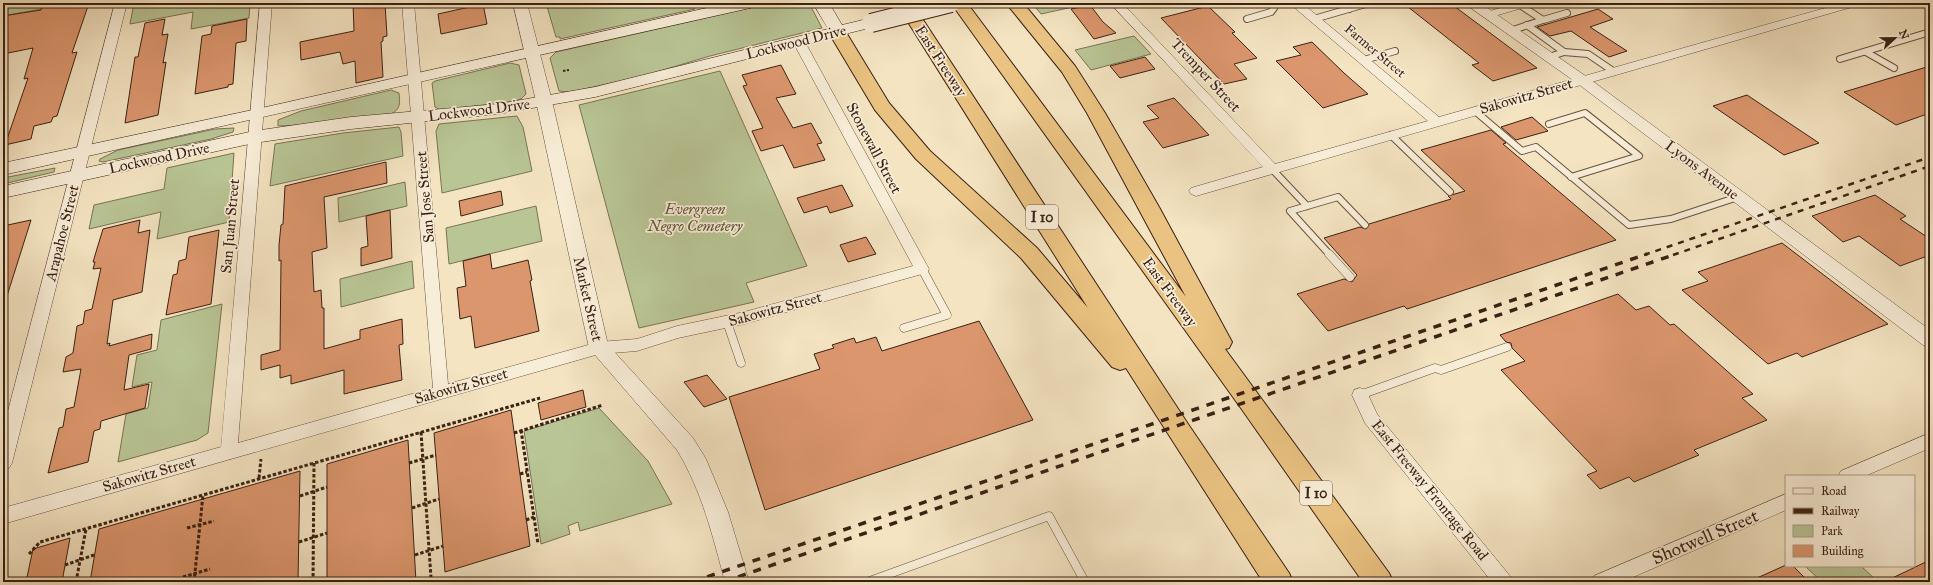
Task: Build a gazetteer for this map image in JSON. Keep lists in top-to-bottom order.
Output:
{
  "streets": {
    "highway": ["East Freeway", "I 10"],
    "main road": ["Lockwood Drive"],
    "street": [
      "Farmer Street",
      "Tremper Street",
      "Sakowitz Street",
      "Stonewall Street",
      "Lyons Avenue",
      "San Jose Street",
      "San Juan Street",
      "Arapahoe Street",
      "Market Street",
      "East Freeway Frontage Road",
      "Shotwell Street"
    ]
  },
  "crossings": [
    ["Lockwood Drive", "Stonewall Street"],
    ["Lockwood Drive", "San Jose Street"],
    ["Lockwood Drive", "San Juan Street"],
    ["Lockwood Drive", "Arapahoe Street"],
    ["Lockwood Drive", "Market Street"],
    ["Farmer Street", "Sakowitz Street"],
    ["Tremper Street", "Sakowitz Street"],
    ["Sakowitz Street", "Stonewall Street"],
    ["Sakowitz Street", "Lyons Avenue"],
    ["Sakowitz Street", "San Jose Street"],
    ["Sakowitz Street", "San Juan Street"],
    ["Sakowitz Street", "Market Street"]
  ],
  "parks": ["Evergreen Negro Cemetery"],
  "legend": [
    "Road",
    "Railway",
    "Park",
    "Building"
  ],
  "north": "right"
}
